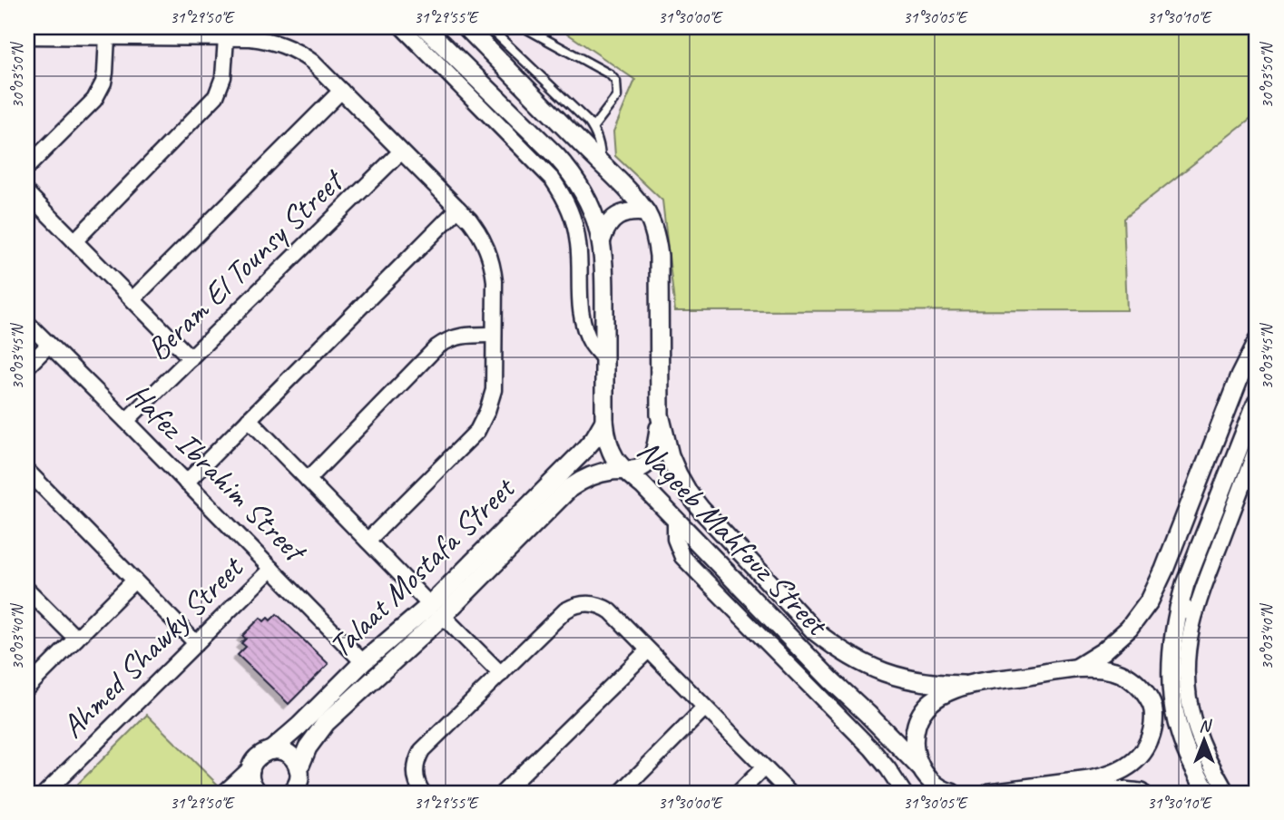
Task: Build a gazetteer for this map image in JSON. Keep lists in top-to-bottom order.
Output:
{
  "streets": {
    "street": [
      "Beram El Tounsy Street",
      "Hafez Ibrahim Street",
      "Nageeb Mahfouz Street",
      "Talaat Mostafa Street",
      "Ahmed Shawky Street"
    ]
  },
  "crossings": [
    ["Beram El Tounsy Street", "Hafez Ibrahim Street"],
    ["Hafez Ibrahim Street", "Talaat Mostafa Street"],
    ["Hafez Ibrahim Street", "Ahmed Shawky Street"],
    ["Nageeb Mahfouz Street", "Talaat Mostafa Street"]
  ],
  "north": "top",
  "coordinates": [
    "31°29'50\"E",
    "31°29'55\"E",
    "31°30'00\"E",
    "31°30'05\"E",
    "31°30'10\"E",
    "30°03'50\"N",
    "30°03'45\"N",
    "30°03'40\"N"
  ]
}
